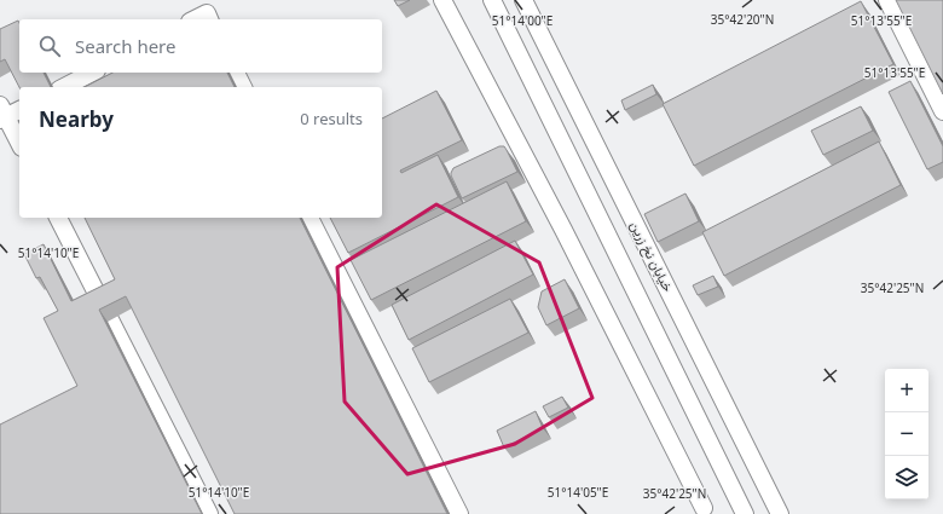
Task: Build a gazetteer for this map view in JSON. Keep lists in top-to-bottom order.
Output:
{
  "streets": {
    "street": ["خیابان نخ زرین"]
  },
  "page": {
    "search": "Search here",
    "heading": ["Nearby", "0 results"],
    "map_buttons": ["+", "−"]
  },
  "coordinates": [
    "35°42'20\"N",
    "51°14'00\"E",
    "51°13'55\"E",
    "51°14'10\"E",
    "35°42'25\"N",
    "51°14'05\"E"
  ]
}
